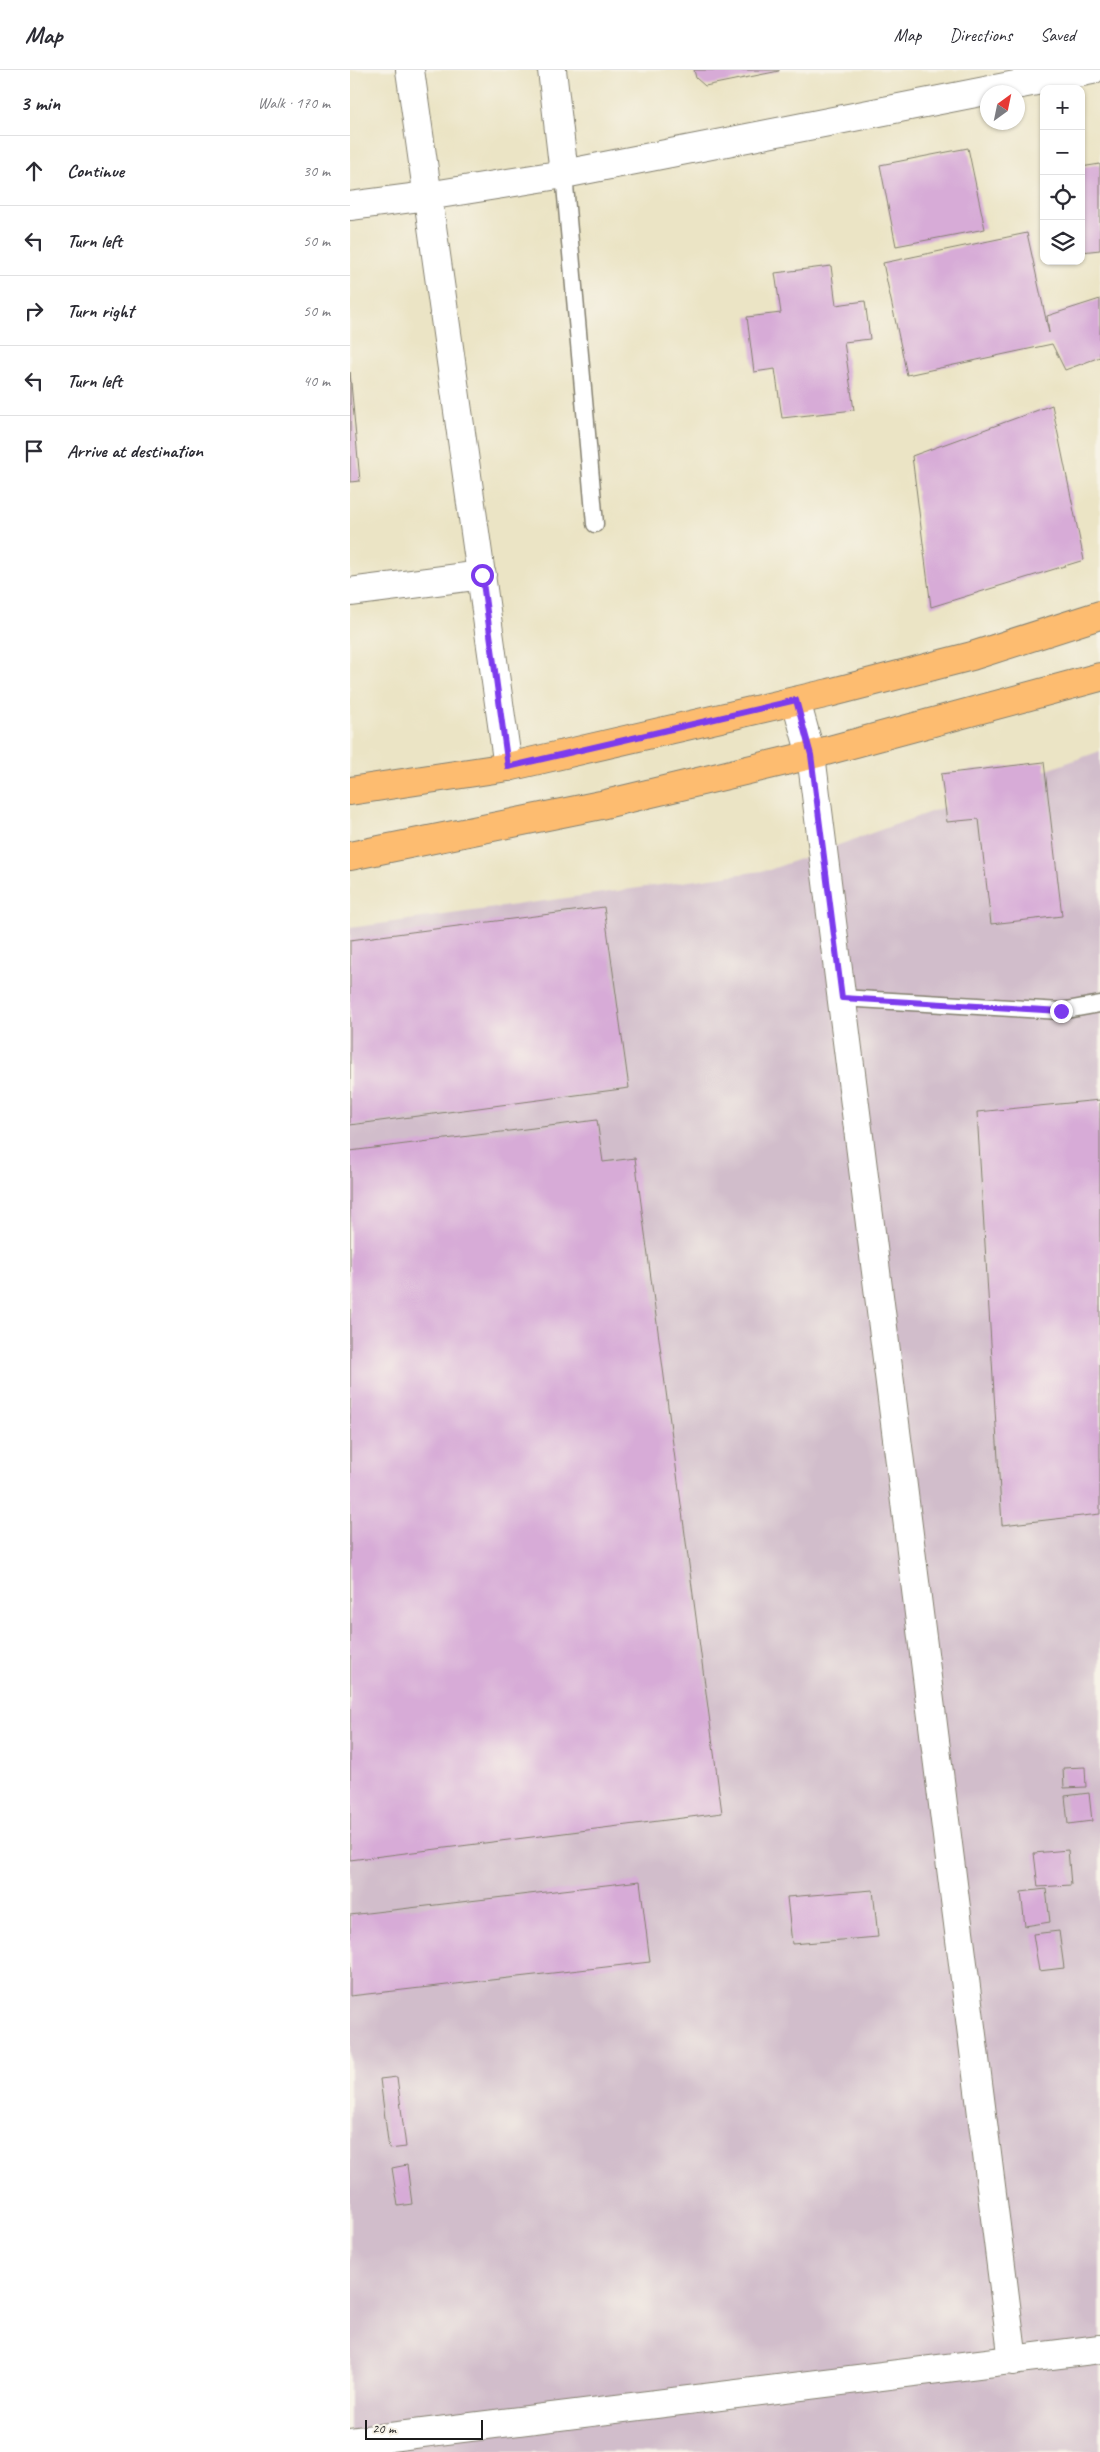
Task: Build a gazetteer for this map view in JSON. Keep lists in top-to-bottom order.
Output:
{
  "scale_bar": "20 m",
  "north": "top right",
  "page": {
    "header": "Map",
    "nav": ["Map", "Directions", "Saved"],
    "heading": ["3 min", "Walk · 170 m"],
    "map_buttons": ["+", "−"],
    "list": [
      ["Continue", "30 m"],
      ["Turn left", "50 m"],
      ["Turn right", "50 m"],
      ["Turn left", "40 m"],
      "Arrive at destination"
    ],
    "scale": "20 m"
  }
}
